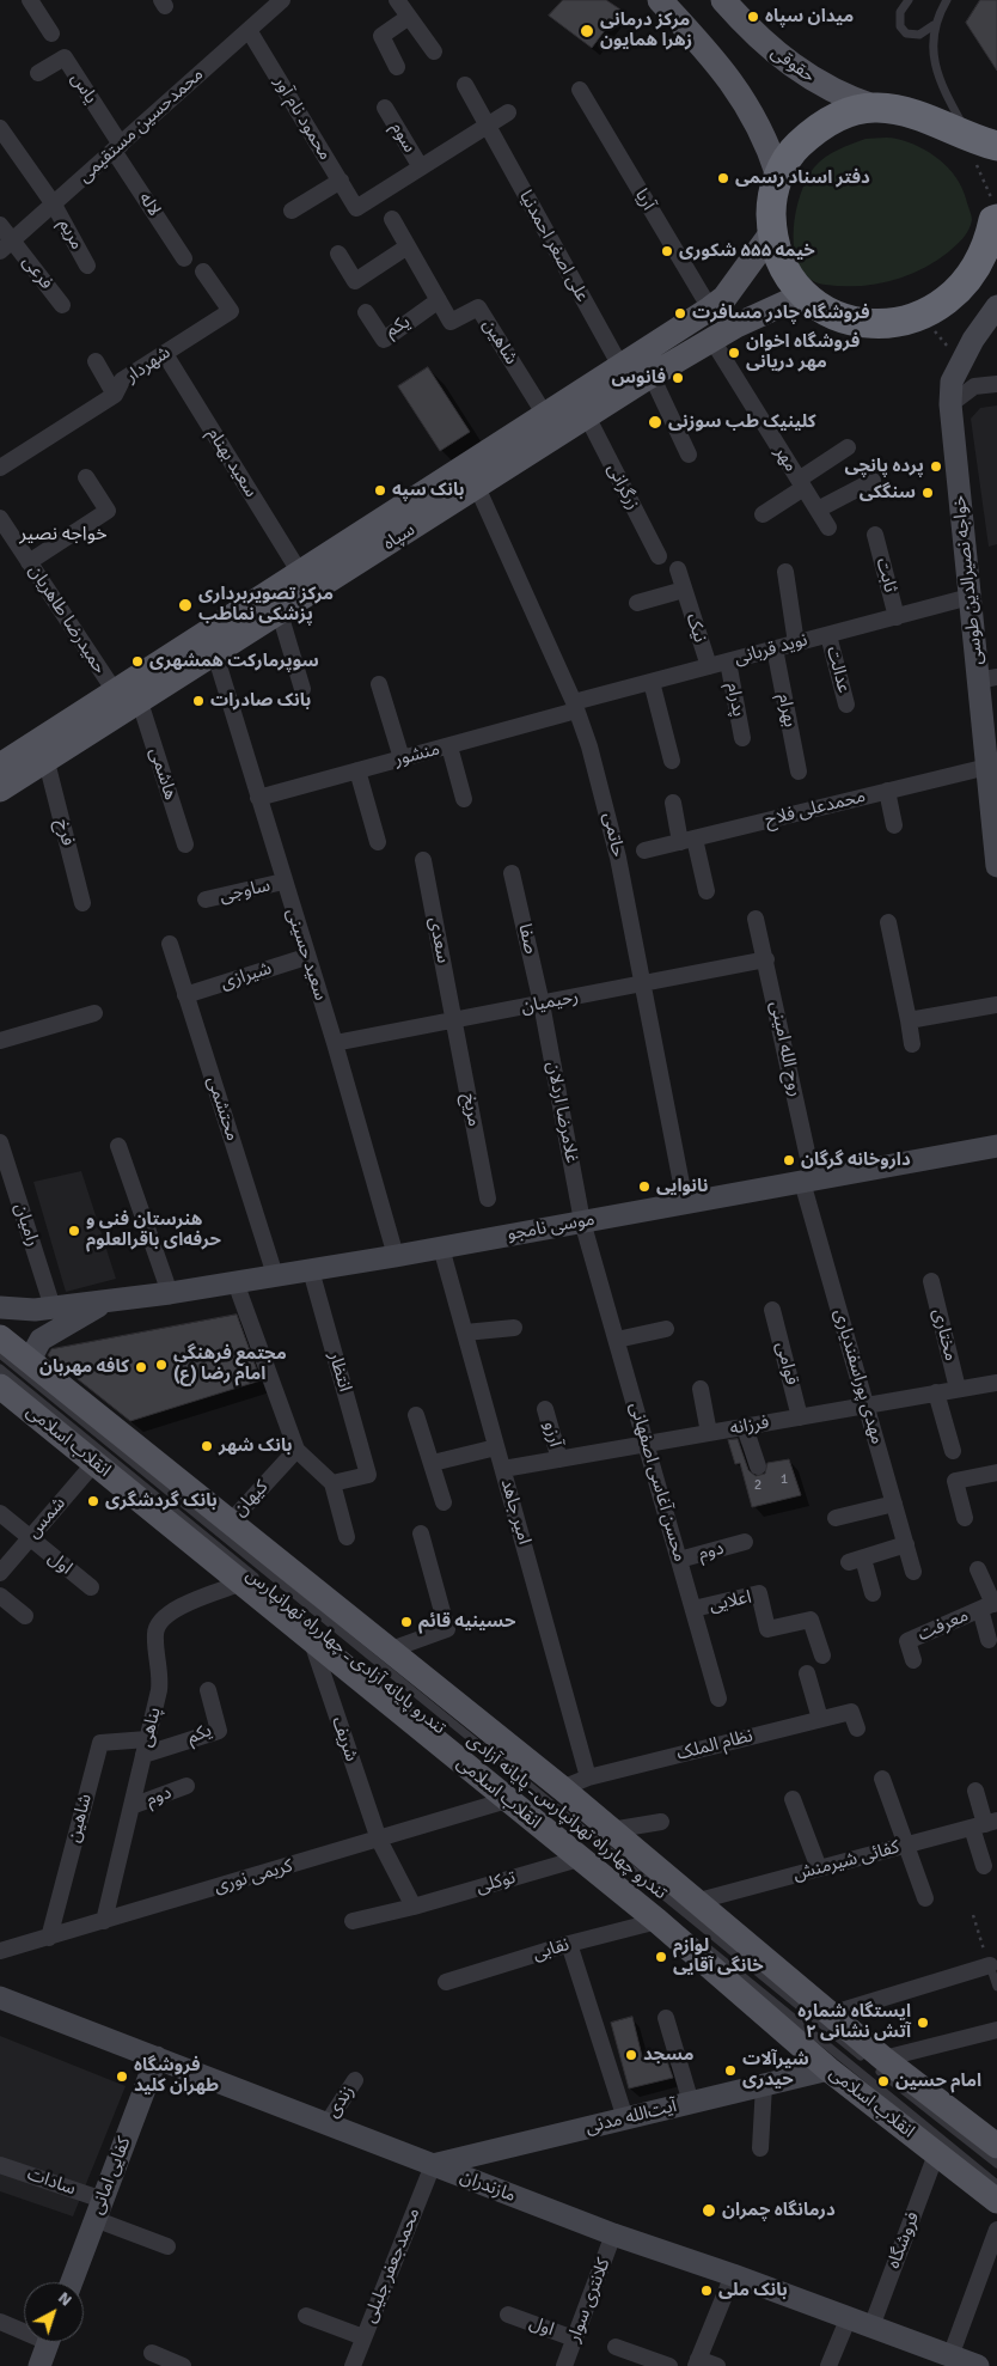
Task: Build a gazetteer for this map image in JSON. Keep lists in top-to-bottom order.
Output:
{
  "streets": {
    "main road": [
      "حقوقی",
      "سپاه",
      "خواجه نصیرالدین طوسی",
      "موسی نامجو",
      "انقلاب اسلامی",
      "آیت‌الله مدنی",
      "کفایی امانی",
      "مازندران"
    ],
    "street": [
      "یاس",
      "محمود نام آور",
      "محمدحسین مستقیمی",
      "سوم",
      "آریا",
      "لاله",
      "مریم",
      "علی اصغر احمدنیا",
      "فرعی",
      "یکم",
      "شاهین",
      "شهردار",
      "مهر",
      "سعید بهنام",
      "زرگرانی",
      "ثابت",
      "حمیدرضا طاهریان",
      "نیک",
      "نوید قربانی",
      "عدالت",
      "پدرام",
      "بهرام",
      "منشور",
      "هاشمی",
      "محمدعلی فلاح",
      "فرخ",
      "حاتمی",
      "ساوجی",
      "صفا",
      "سعدی",
      "سعید حسینی",
      "شیرازی",
      "رحیمیان",
      "روح الله امینی",
      "محتشمی",
      "مریخ",
      "غلامرضا اردلان",
      "رامیان",
      "مختاری",
      "قوامی",
      "انتظار",
      "مهدی پوراسفندیاری",
      "فرزانه",
      "آرزو",
      "محسن آغاسی اصفهانی",
      "کیهان",
      "امیر جاهد",
      "شمس",
      "دوم",
      "اول",
      "اعلایی",
      "معرفت",
      "پناهی",
      "شریف",
      "نظام الملک",
      "کفائی شیرمنش",
      "کریمی نوری",
      "توکلی",
      "نقابی",
      "زندی",
      "سادات",
      "فروشگاه",
      "محمدجعفر جلیلی",
      "کلانتری سوار"
    ],
    "lane": ["تندرو پایانه آزادی ـ چهارراه تهرانپارس", "تندرو چهارراه تهرانپارس ـ پایانه آزادی"]
  },
  "crossings": [
    ["یاس", "محمدحسین مستقیمی"],
    ["یاس", "لاله"],
    ["محمود نام آور", "محمدحسین مستقیمی"],
    ["محمود نام آور", "سوم"],
    ["محمدحسین مستقیمی", "لاله"],
    ["محمدحسین مستقیمی", "مریم"],
    ["محمدحسین مستقیمی", "فرعی"],
    ["آریا", "سپاه"],
    ["علی اصغر احمدنیا", "سپاه"],
    ["یکم", "شاهین"],
    ["یکم", "پناهی"],
    ["شاهین", "سپاه"],
    ["شاهین", "پناهی"],
    ["شاهین", "کریمی نوری"],
    ["شهردار", "سعید بهنام"],
    ["مهر", "سپاه"],
    ["سعید بهنام", "سپاه"],
    ["زرگرانی", "سپاه"],
    ["سپاه", "حمیدرضا طاهریان"],
    ["سپاه", "هاشمی"],
    ["سپاه", "فرخ"],
    ["سپاه", "حاتمی"],
    ["سپاه", "سعید حسینی"],
    ["ثابت", "نوید قربانی"],
    ["خواجه نصیرالدین طوسی", "نوید قربانی"],
    ["خواجه نصیرالدین طوسی", "محمدعلی فلاح"],
    ["نیک", "نوید قربانی"],
    ["نوید قربانی", "عدالت"],
    ["نوید قربانی", "پدرام"],
    ["نوید قربانی", "بهرام"],
    ["نوید قربانی", "منشور"],
    ["نوید قربانی", "حاتمی"],
    ["منشور", "حاتمی"],
    ["منشور", "سعید حسینی"],
    ["حاتمی", "رحیمیان"],
    ["حاتمی", "موسی نامجو"],
    ["ساوجی", "سعید حسینی"],
    ["صفا", "رحیمیان"],
    ["صفا", "غلامرضا اردلان"],
    ["سعدی", "رحیمیان"],
    ["سعدی", "مریخ"],
    ["سعید حسینی", "شیرازی"],
    ["سعید حسینی", "رحیمیان"],
    ["سعید حسینی", "موسی نامجو"],
    ["شیرازی", "محتشمی"],
    ["رحیمیان", "روح الله امینی"],
    ["رحیمیان", "مریخ"],
    ["رحیمیان", "غلامرضا اردلان"],
    ["روح الله امینی", "موسی نامجو"],
    ["روح الله امینی", "مهدی پوراسفندیاری"],
    ["محتشمی", "موسی نامجو"],
    ["غلامرضا اردلان", "موسی نامجو"],
    ["غلامرضا اردلان", "محسن آغاسی اصفهانی"],
    ["رامیان", "موسی نامجو"],
    ["موسی نامجو", "انتظار"],
    ["موسی نامجو", "مهدی پوراسفندیاری"],
    ["موسی نامجو", "انقلاب اسلامی"],
    ["موسی نامجو", "محسن آغاسی اصفهانی"],
    ["موسی نامجو", "امیر جاهد"],
    ["مختاری", "فرزانه"],
    ["قوامی", "فرزانه"],
    ["مهدی پوراسفندیاری", "فرزانه"],
    ["فرزانه", "آرزو"],
    ["فرزانه", "محسن آغاسی اصفهانی"],
    ["فرزانه", "امیر جاهد"],
    ["انقلاب اسلامی", "کیهان"],
    ["انقلاب اسلامی", "شمس"],
    ["انقلاب اسلامی", "پناهی"],
    ["انقلاب اسلامی", "شریف"],
    ["انقلاب اسلامی", "نظام الملک"],
    ["انقلاب اسلامی", "تندرو چهارراه تهرانپارس ـ پایانه آزادی"],
    ["انقلاب اسلامی", "کفائی شیرمنش"],
    ["انقلاب اسلامی", "کریمی نوری"],
    ["انقلاب اسلامی", "توکلی"],
    ["انقلاب اسلامی", "نقابی"],
    ["انقلاب اسلامی", "آیت‌الله مدنی"],
    ["انقلاب اسلامی", "فروشگاه"],
    ["محسن آغاسی اصفهانی", "دوم"],
    ["محسن آغاسی اصفهانی", "اعلایی"],
    ["امیر جاهد", "نظام الملک"],
    ["شمس", "اول"],
    ["دوم", "پناهی"],
    ["اول", "کلانتری سوار"],
    ["پناهی", "کریمی نوری"],
    ["شریف", "کریمی نوری"],
    ["زندی", "مازندران"],
    ["آیت‌الله مدنی", "مازندران"],
    ["آیت‌الله مدنی", "محمدجعفر جلیلی"],
    ["کفایی امانی", "سادات"],
    ["کفایی امانی", "مازندران"],
    ["مازندران", "فروشگاه"],
    ["مازندران", "محمدجعفر جلیلی"],
    ["مازندران", "کلانتری سوار"]
  ],
  "districts": ["خواجه نصیر"],
  "places": [
    "میدان سپاه",
    "مرکز درمانی زهرا همایون",
    "دفتر اسناد رسمی",
    "خیمه ۵۵۵ شکوری",
    "فروشگاه چادر مسافرت",
    "فروشگاه اخوان مهر دریانی",
    "فانوس",
    "کلینیک طب سوزنی",
    "پرده پانچی",
    "بانک سپه",
    "سنگکی",
    "مرکز تصویربرداری پزشکی نماطب",
    "سوپرمارکت همشهری",
    "بانک صادرات",
    "داروخانه گرگان",
    "نانوایی",
    "هنرستان فنی و حرفه‌ای باقرالعلوم",
    "مجتمع فرهنگی امام رضا (ع)",
    "کافه مهربان",
    "بانک شهر",
    "بانک گردشگری",
    "حسینیه قائم",
    "لوازم خانگی آقایی",
    "ایستگاه شماره ۲ آتش نشانی",
    "مسجد",
    "شیرآلات حیدری",
    "فروشگاه طهران کلید",
    "امام حسین",
    "درمانگاه چمران",
    "بانک ملی"
  ],
  "house_numbers": ["1", "2"],
  "north": "top right"
}
